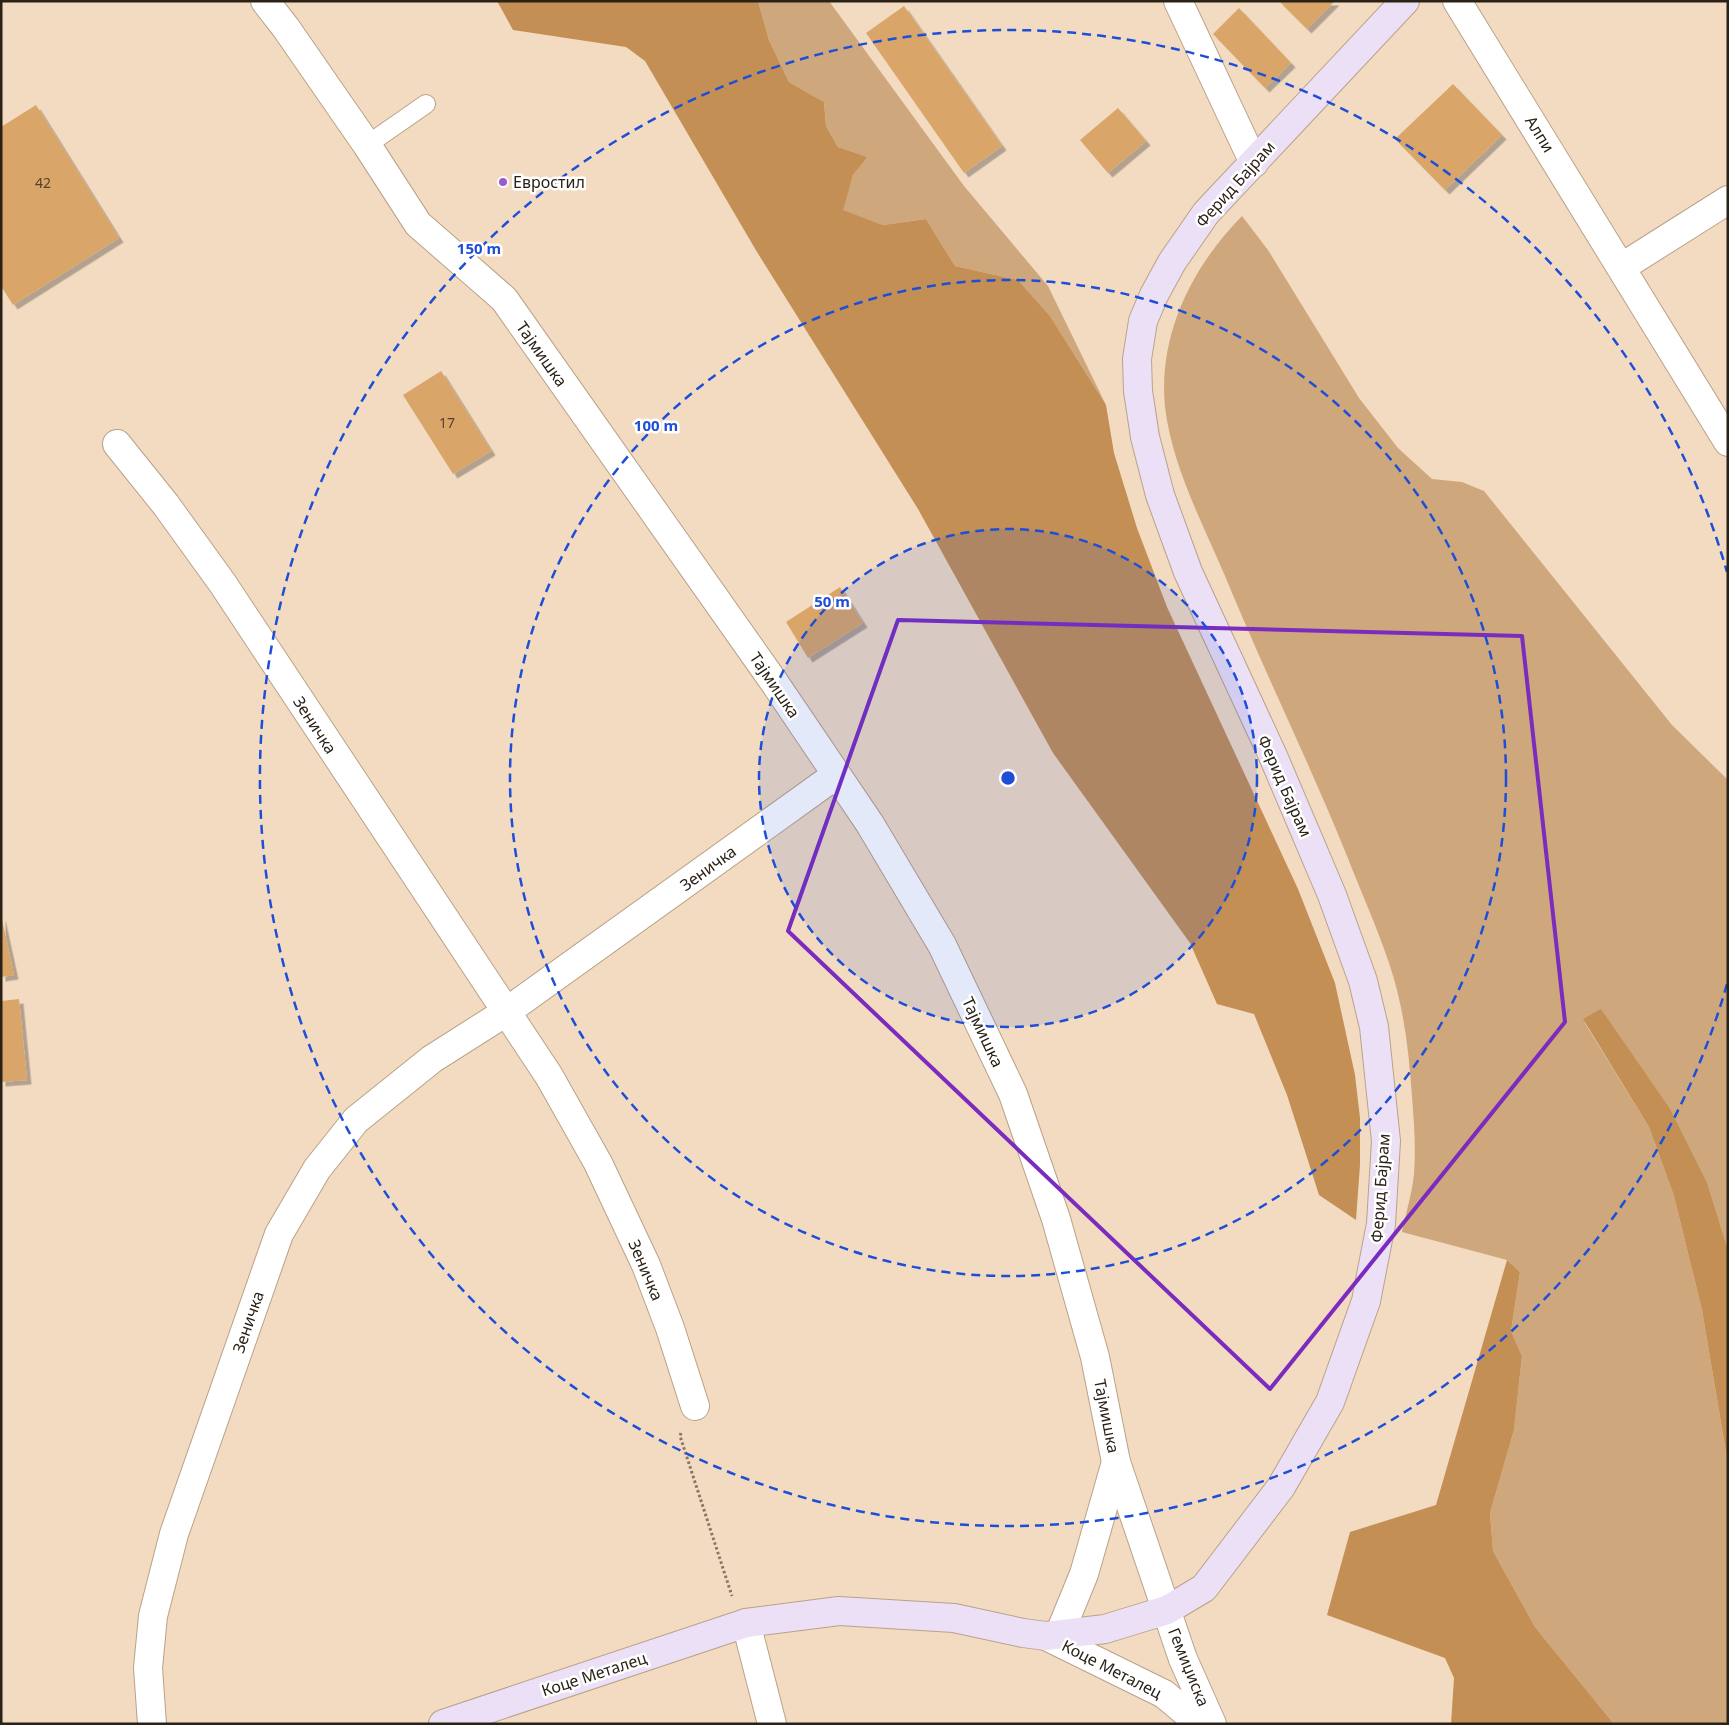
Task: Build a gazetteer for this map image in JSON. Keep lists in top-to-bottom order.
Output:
{
  "streets": {
    "street": [
      "Алпи",
      "Ферид Бајрам",
      "Тајмишка",
      "Зеничка",
      "Гемиџиска",
      "Коце Металец"
    ]
  },
  "crossings": [
    ["Ферид Бајрам", "Тајмишка"],
    ["Ферид Бајрам", "Гемиџиска"],
    ["Ферид Бајрам", "Коце Металец"],
    ["Тајмишка", "Зеничка"],
    ["Тајмишка", "Гемиџиска"],
    ["Тајмишка", "Коце Металец"],
    ["Гемиџиска", "Коце Металец"]
  ],
  "places": ["Евростил"],
  "house_numbers": ["42", "17"],
  "rings": ["150 m", "100 m", "50 m"]
}
